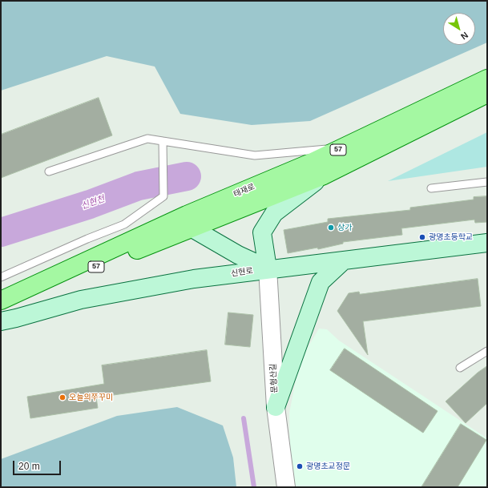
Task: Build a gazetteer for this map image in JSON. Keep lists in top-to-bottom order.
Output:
{
  "streets": {
    "main road": ["57", "태재로", "신현로"],
    "street": ["문형산길"]
  },
  "crossings": [
    ["신현로", "문형산길"]
  ],
  "water": ["신현천"],
  "places": [
    "상가",
    "광명초등학교",
    "오늘의쭈꾸미",
    "광명초교정문"
  ],
  "scale_bar": "20 m",
  "north": "bottom right"
}
